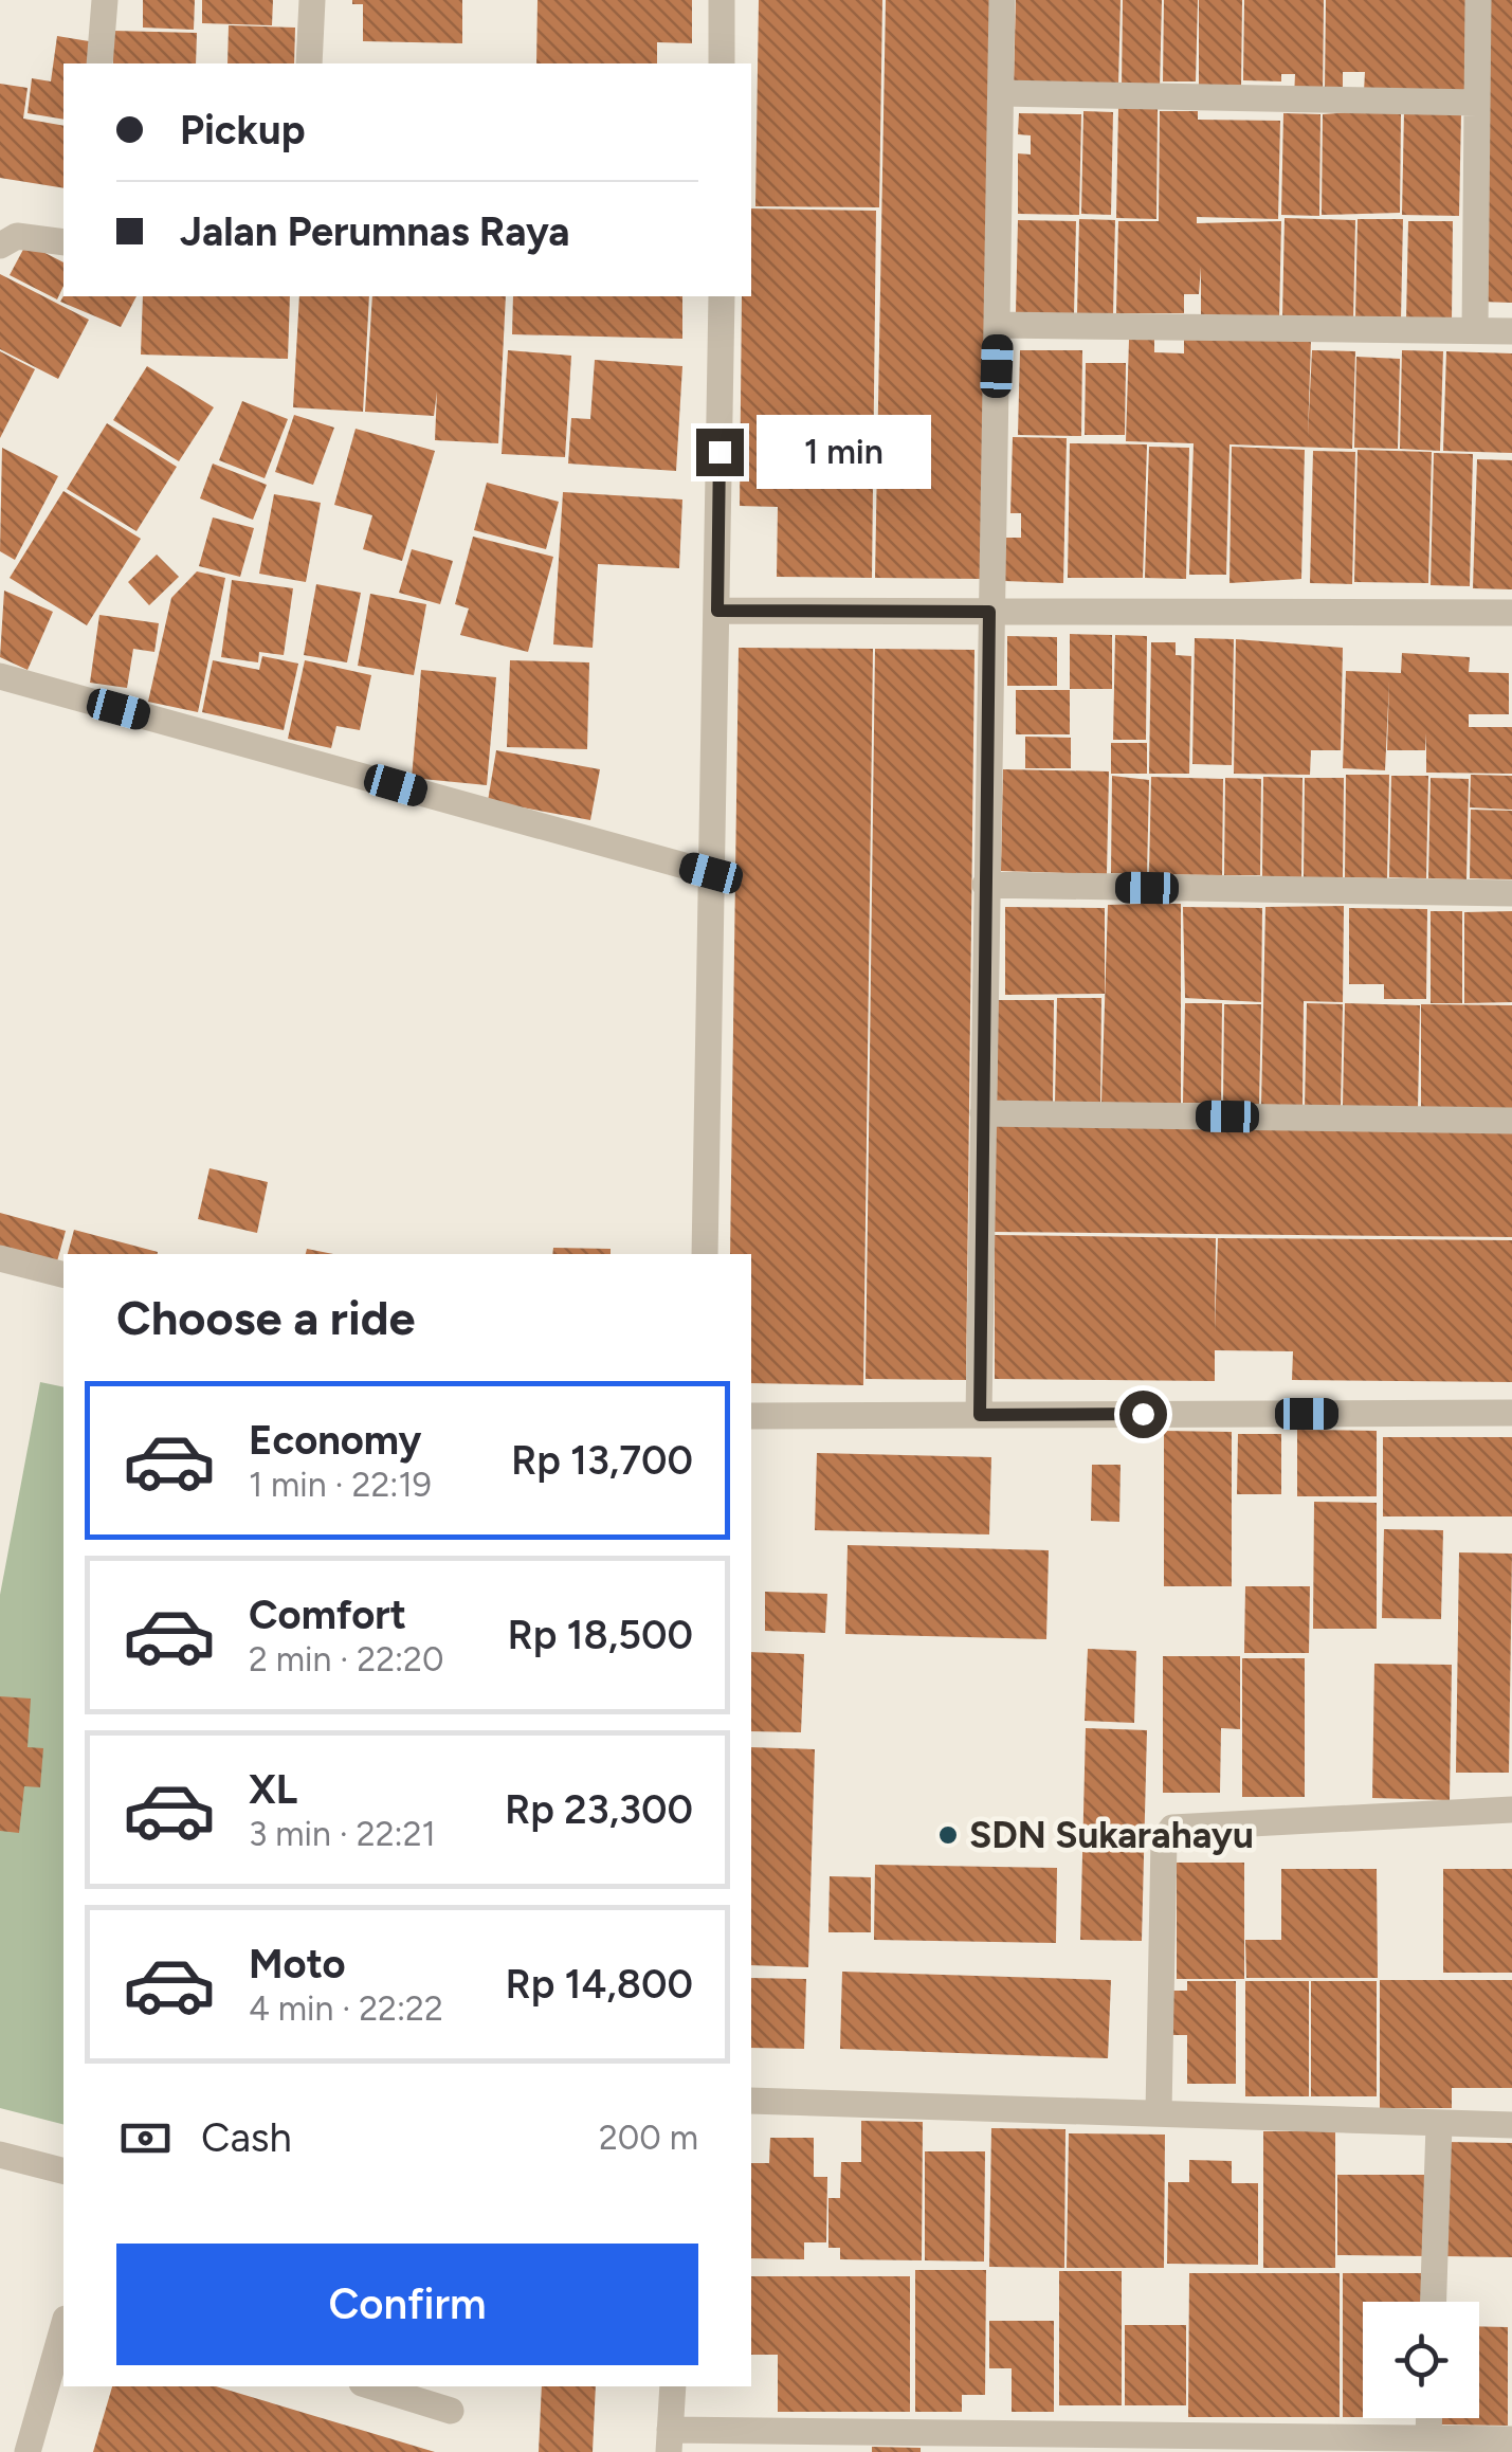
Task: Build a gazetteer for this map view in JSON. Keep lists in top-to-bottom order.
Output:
{
  "places": ["SDN Sukarahayu"],
  "page": {
    "banner": ["Pickup", "Jalan Perumnas Raya"],
    "bubble": "1 min",
    "heading": "Choose a ride",
    "list": [
      {
        "name": "Economy",
        "note": "1 min · 22:19",
        "value": "Rp 13,700"
      },
      {
        "name": "Comfort",
        "note": "2 min · 22:20",
        "value": "Rp 18,500"
      },
      {
        "name": "XL",
        "note": "3 min · 22:21",
        "value": "Rp 23,300"
      },
      {
        "name": "Moto",
        "note": "4 min · 22:22",
        "value": "Rp 14,800"
      }
    ],
    "pay": ["Cash", "200 m"],
    "buttons": "Confirm"
  }
}
